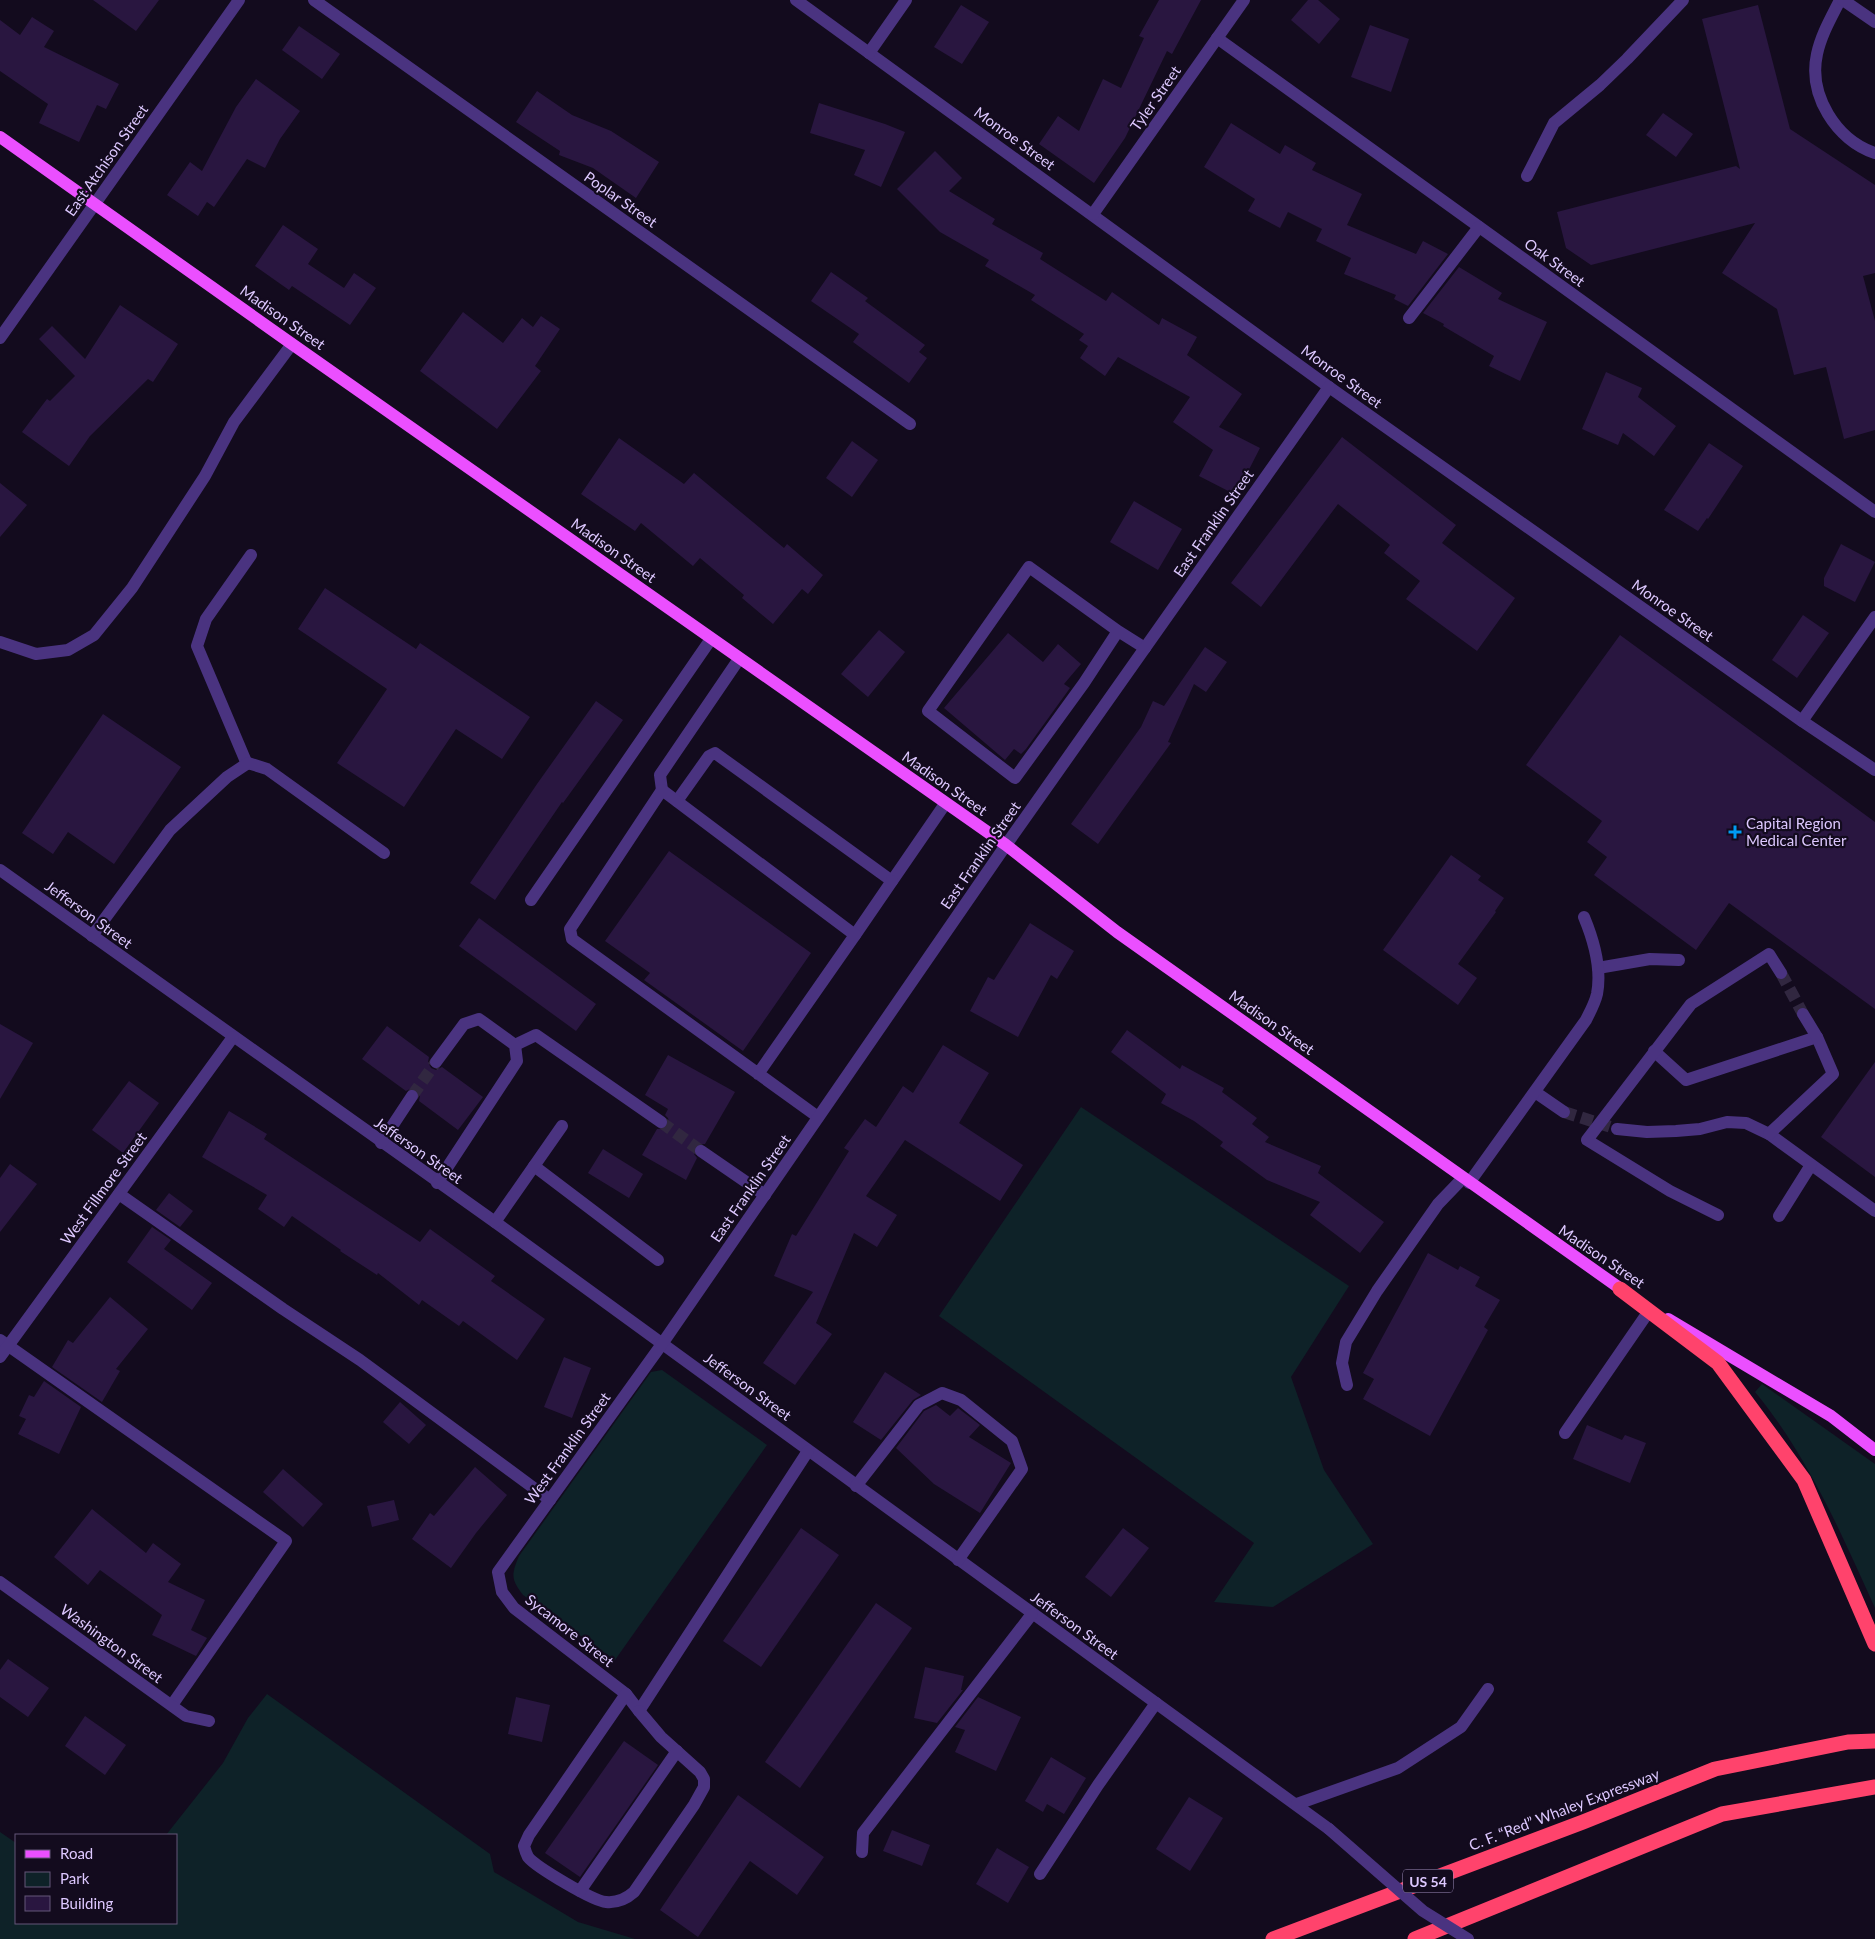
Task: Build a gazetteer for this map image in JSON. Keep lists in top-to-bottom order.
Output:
{
  "streets": {
    "highway": ["C. F. “Red” Whaley Expressway", "US 54"],
    "main road": ["Madison Street"],
    "street": [
      "Tyler Street",
      "Monroe Street",
      "East Atchison Street",
      "Poplar Street",
      "Oak Street",
      "East Franklin Street",
      "Jefferson Street",
      "West Fillmore Street",
      "West Franklin Street",
      "Sycamore Street",
      "Washington Street"
    ]
  },
  "crossings": [
    ["Tyler Street", "Monroe Street"],
    ["Tyler Street", "Oak Street"],
    ["Monroe Street", "East Franklin Street"],
    ["East Atchison Street", "Madison Street"],
    ["Madison Street", "East Franklin Street"],
    ["East Franklin Street", "Jefferson Street"],
    ["East Franklin Street", "West Franklin Street"],
    ["Jefferson Street", "West Fillmore Street"],
    ["Jefferson Street", "West Franklin Street"],
    ["West Franklin Street", "Sycamore Street"]
  ],
  "places": {
    "health": ["Capital Region Medical Center"]
  },
  "legend": ["Road", "Park", "Building"]
}
